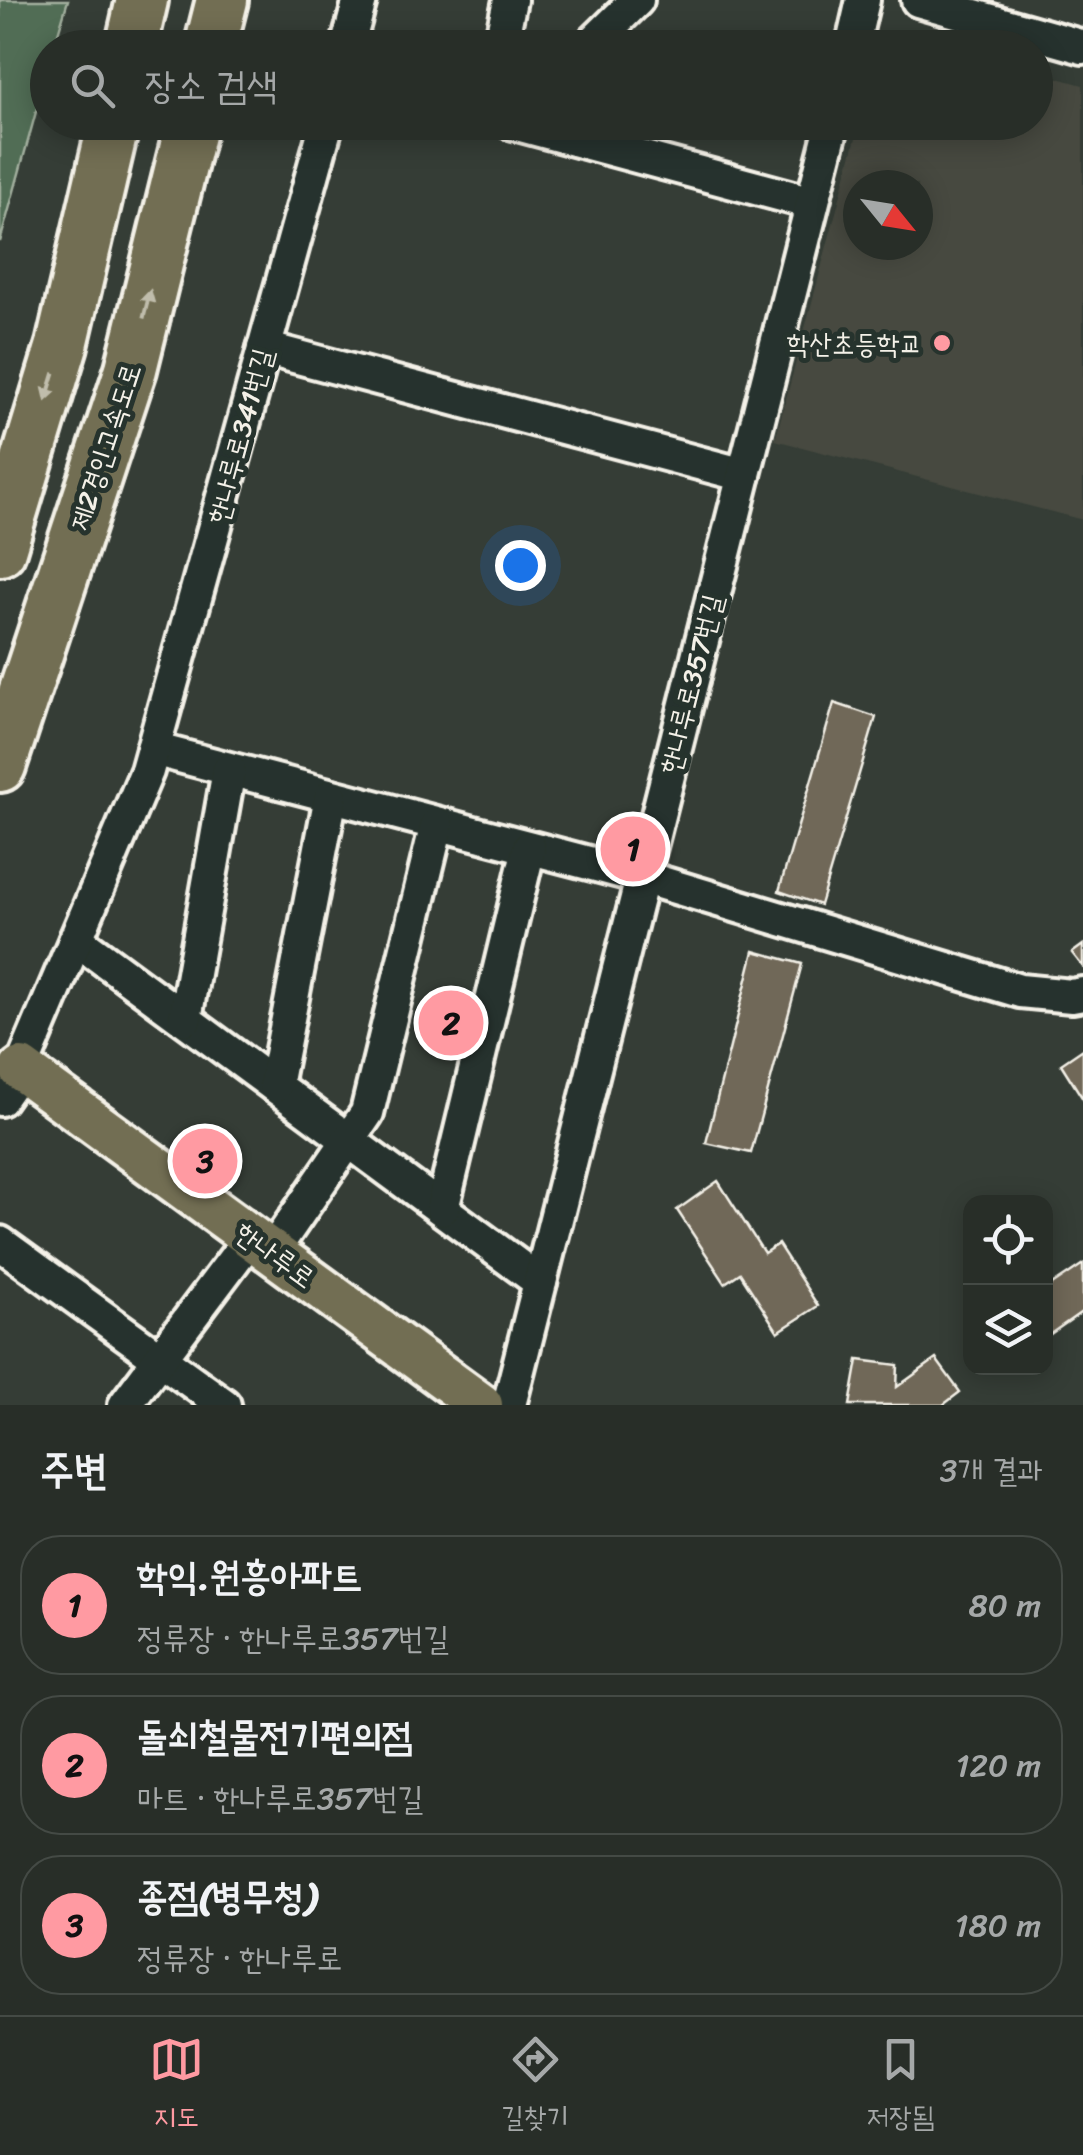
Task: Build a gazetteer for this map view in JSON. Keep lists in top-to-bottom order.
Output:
{
  "streets": {
    "highway": ["제2경인고속도로"],
    "main road": ["한나루로"],
    "street": ["한나루로341번길", "한나루로357번길"]
  },
  "crossings": [
    ["한나루로341번길", "한나루로"]
  ],
  "places": ["학산초등학교"],
  "north": "bottom right",
  "page": {
    "search": "장소 검색",
    "pins": ["1", "2", "3"],
    "heading": ["주변", "3개 결과"],
    "list": [
      {
        "mark": "1",
        "name": "학익.원흥아파트",
        "note": "정류장 · 한나루로357번길",
        "value": "80 m"
      },
      {
        "mark": "2",
        "name": "돌쇠철물전기편의점",
        "note": "마트 · 한나루로357번길",
        "value": "120 m"
      },
      {
        "mark": "3",
        "name": "종점(병무청)",
        "note": "정류장 · 한나루로",
        "value": "180 m"
      }
    ],
    "nav": ["지도", "길찾기", "저장됨"]
  }
}
